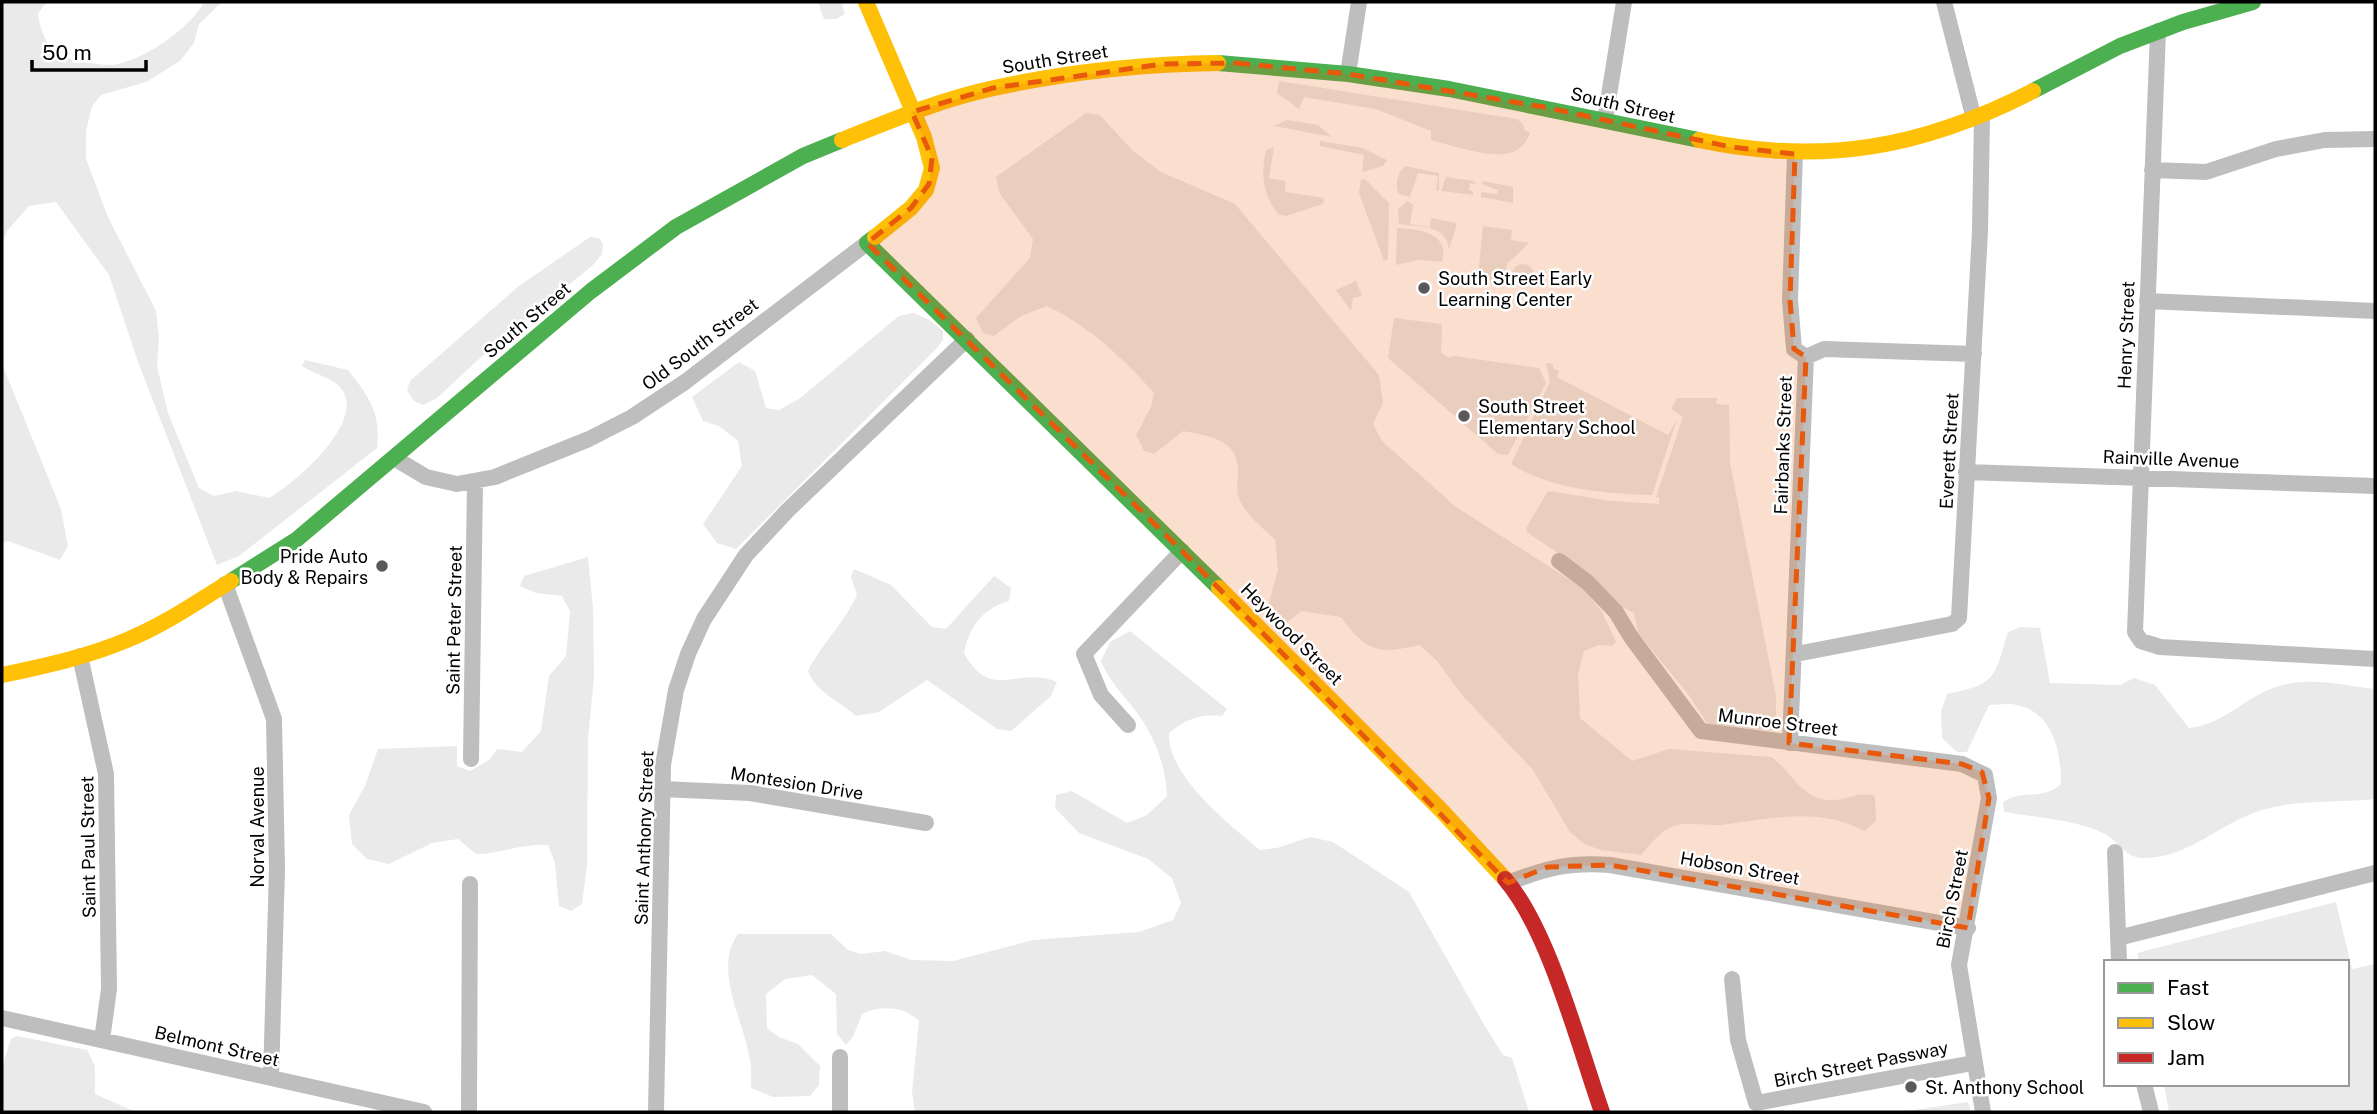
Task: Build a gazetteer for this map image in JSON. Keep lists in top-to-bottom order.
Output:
{
  "streets": {
    "main road": ["South Street", "Old South Street", "Heywood Street"],
    "street": [
      "Henry Street",
      "Fairbanks Street",
      "Everett Street",
      "Rainville Avenue",
      "Saint Peter Street",
      "Munroe Street",
      "Montesion Drive",
      "Norval Avenue",
      "Saint Anthony Street",
      "Saint Paul Street",
      "Hobson Street",
      "Birch Street",
      "Belmont Street",
      "Birch Street Passway"
    ]
  },
  "crossings": [
    ["South Street", "Henry Street"],
    ["South Street", "Old South Street"],
    ["South Street", "Fairbanks Street"],
    ["South Street", "Everett Street"],
    ["South Street", "Norval Avenue"],
    ["South Street", "Saint Paul Street"],
    ["Henry Street", "Rainville Avenue"],
    ["Old South Street", "Saint Peter Street"],
    ["Old South Street", "Heywood Street"],
    ["Fairbanks Street", "Everett Street"],
    ["Fairbanks Street", "Munroe Street"],
    ["Everett Street", "Rainville Avenue"],
    ["Heywood Street", "Saint Anthony Street"],
    ["Heywood Street", "Hobson Street"],
    ["Munroe Street", "Birch Street"],
    ["Montesion Drive", "Saint Anthony Street"],
    ["Norval Avenue", "Belmont Street"],
    ["Saint Paul Street", "Belmont Street"],
    ["Hobson Street", "Birch Street"],
    ["Birch Street", "Birch Street Passway"]
  ],
  "places": [
    "South Street Early Learning Center",
    "South Street Elementary School",
    "Pride Auto Body & Repairs",
    "St. Anthony School"
  ],
  "legend": ["Fast", "Slow", "Jam"],
  "scale_bar": "50 m"
}
